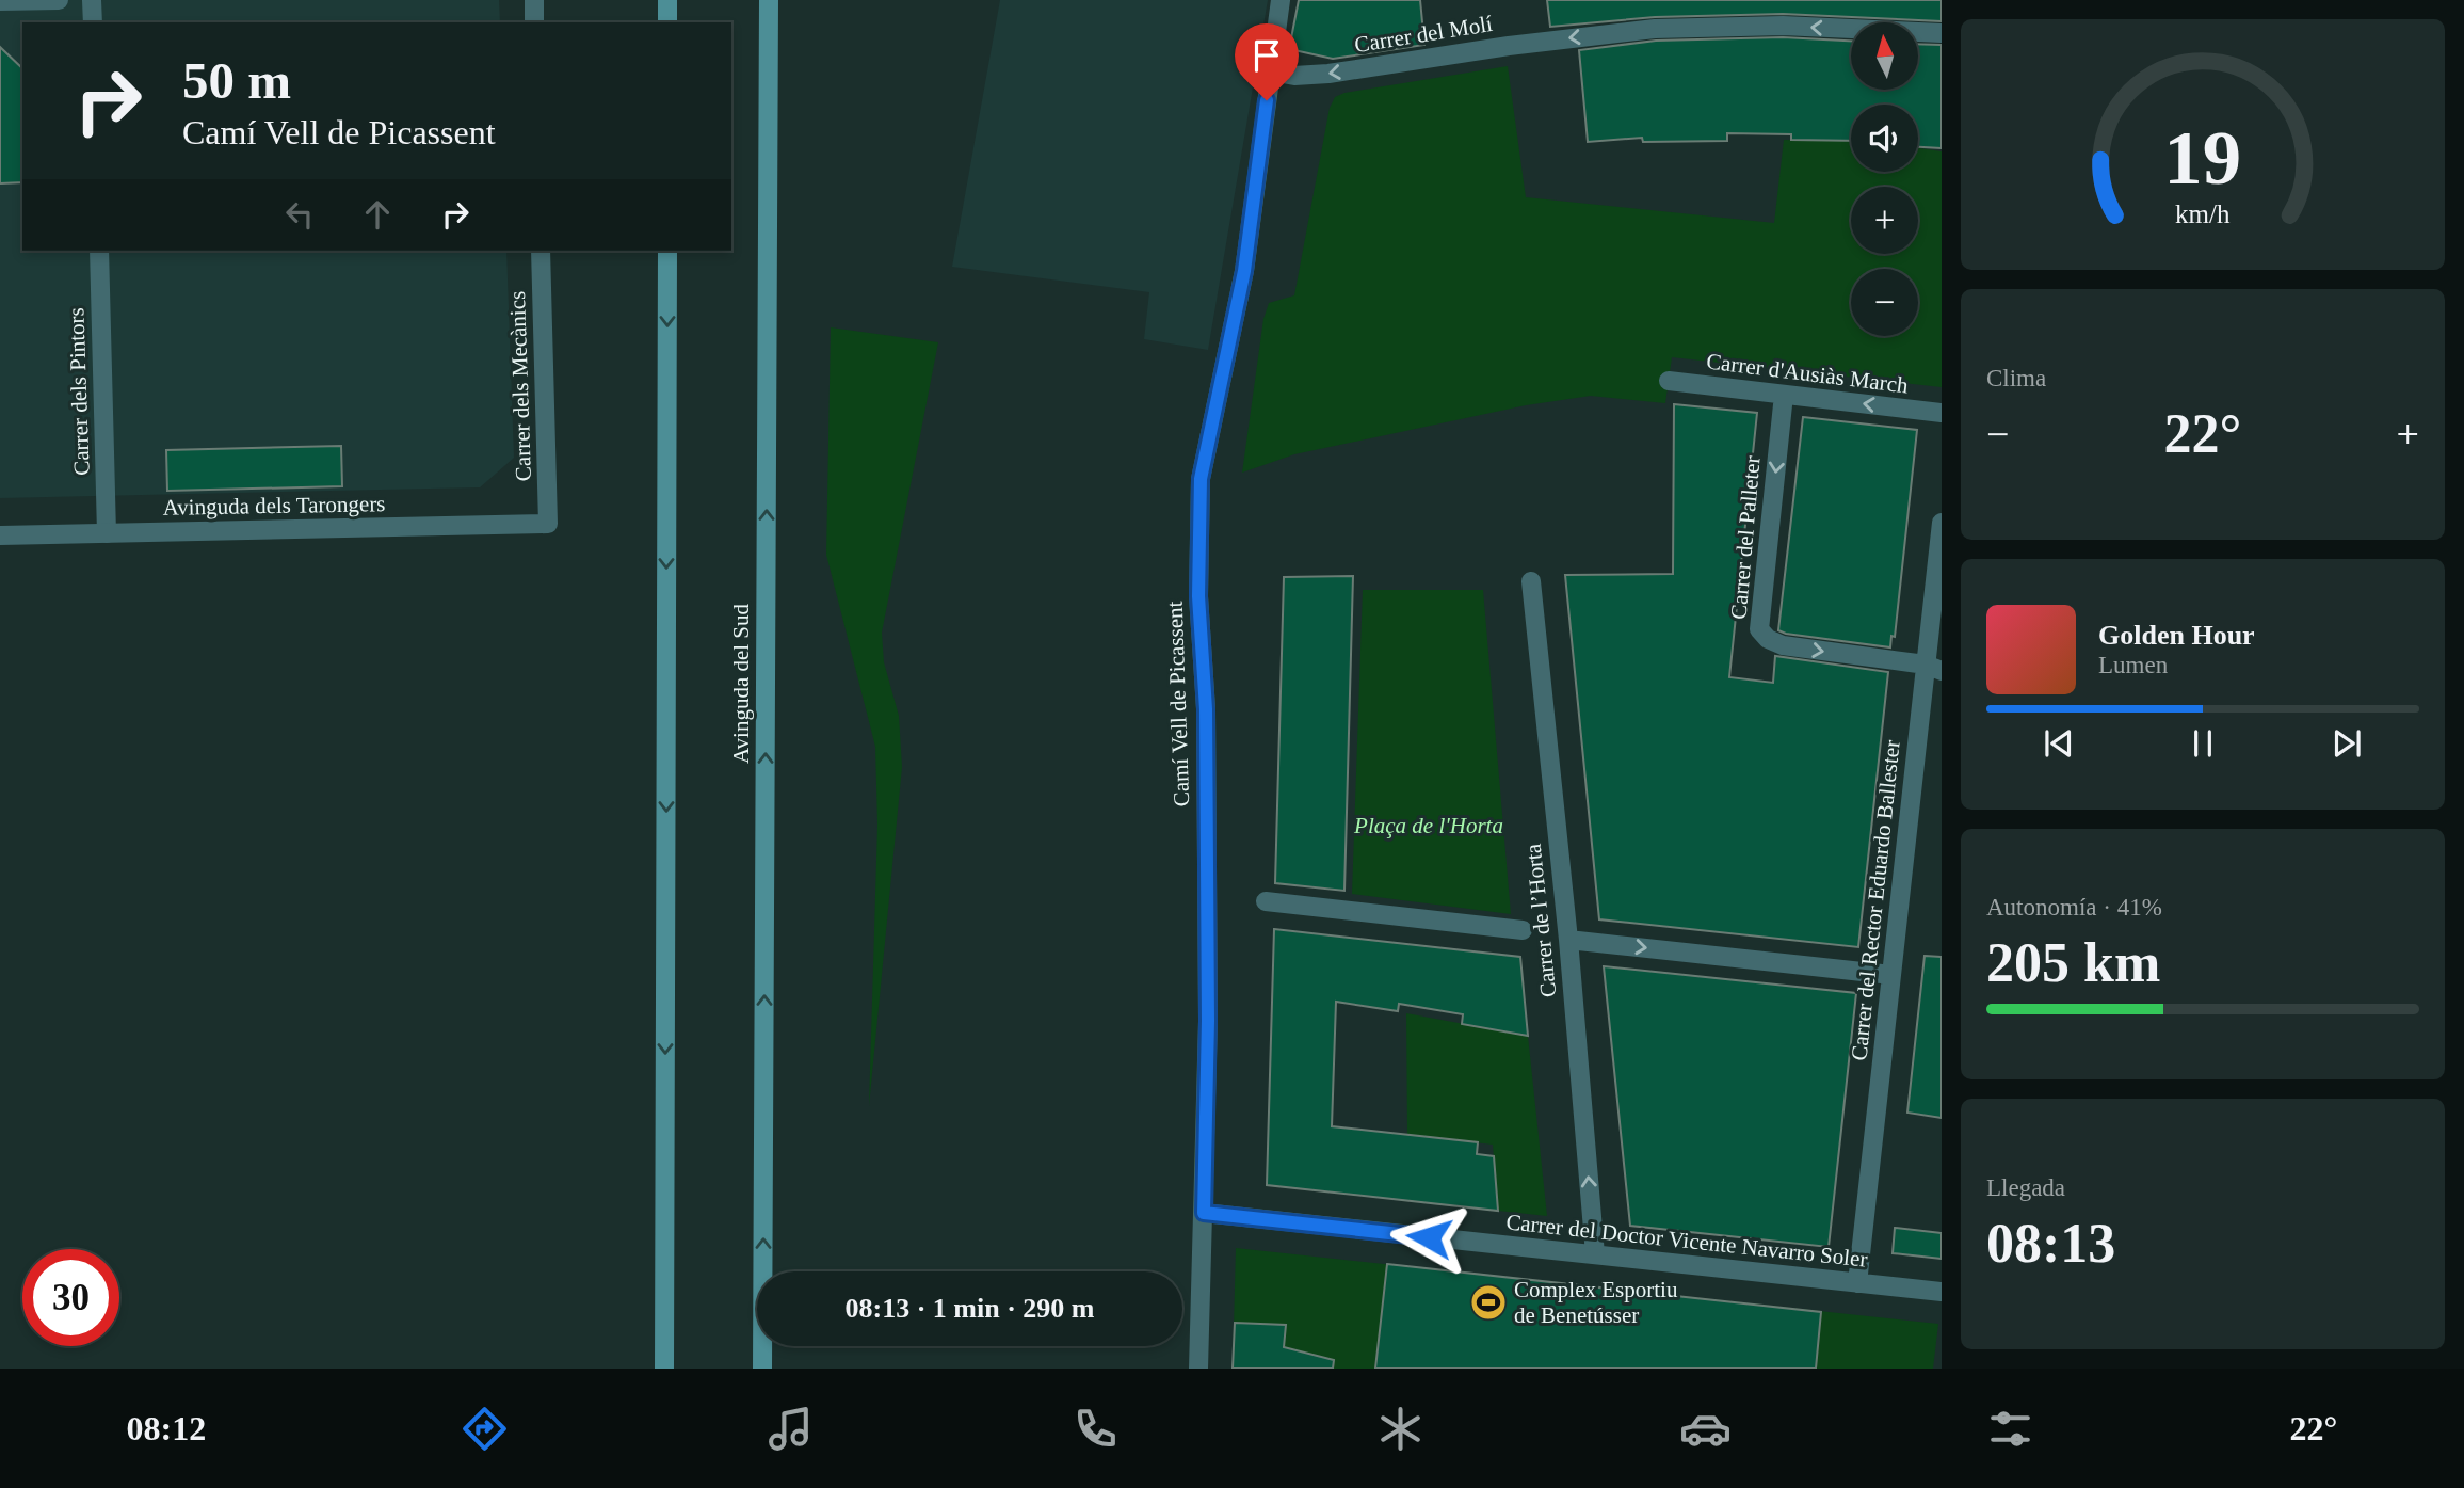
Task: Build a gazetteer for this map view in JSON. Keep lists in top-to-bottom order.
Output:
{
  "streets": {
    "main road": ["Avinguda del Sud"],
    "street": [
      "Carrer del Molí",
      "Carrer d'Ausiàs March",
      "Carrer dels Mecànics",
      "Carrer dels Pintors",
      "Avinguda dels Tarongers",
      "Carrer del Palleter",
      "Camí Vell de Picassent",
      "Carrer del Rector Eduardo Ballester",
      "Carrer de l’Horta",
      "Carrer del Doctor Vicente Navarro Soler"
    ]
  },
  "crossings": [
    ["Carrer del Molí", "Camí Vell de Picassent"],
    ["Carrer d'Ausiàs March", "Carrer del Palleter"],
    ["Carrer dels Mecànics", "Avinguda dels Tarongers"],
    ["Carrer dels Pintors", "Avinguda dels Tarongers"],
    ["Carrer del Palleter", "Carrer del Rector Eduardo Ballester"],
    ["Camí Vell de Picassent", "Carrer del Doctor Vicente Navarro Soler"],
    ["Carrer del Rector Eduardo Ballester", "Carrer del Doctor Vicente Navarro Soler"],
    ["Carrer de l’Horta", "Carrer del Doctor Vicente Navarro Soler"]
  ],
  "one_way": ["Carrer del Molí", "Carrer d'Ausiàs March", "Carrer de l’Horta"],
  "parks": ["Plaça de l'Horta"],
  "places": {
    "sports": ["Complex Esportiu de Benetússer"]
  },
  "north": "top",
  "page": {
    "map_buttons": ["+", "−"],
    "turn": ["50 m", "Camí Vell de Picassent"],
    "tile": [
      "Clima",
      ["Autonomía · 41%", "205 km"],
      ["Llegada", "08:13"]
    ],
    "heat": ["−", "22°", "+"],
    "song": ["Golden Hour", "Lumen"],
    "limit": "30",
    "trip": "08:13 · 1 min · 290 m",
    "tabs": ["08:12", "22°"],
    "gauge": ["19", "km/h"]
  }
}
